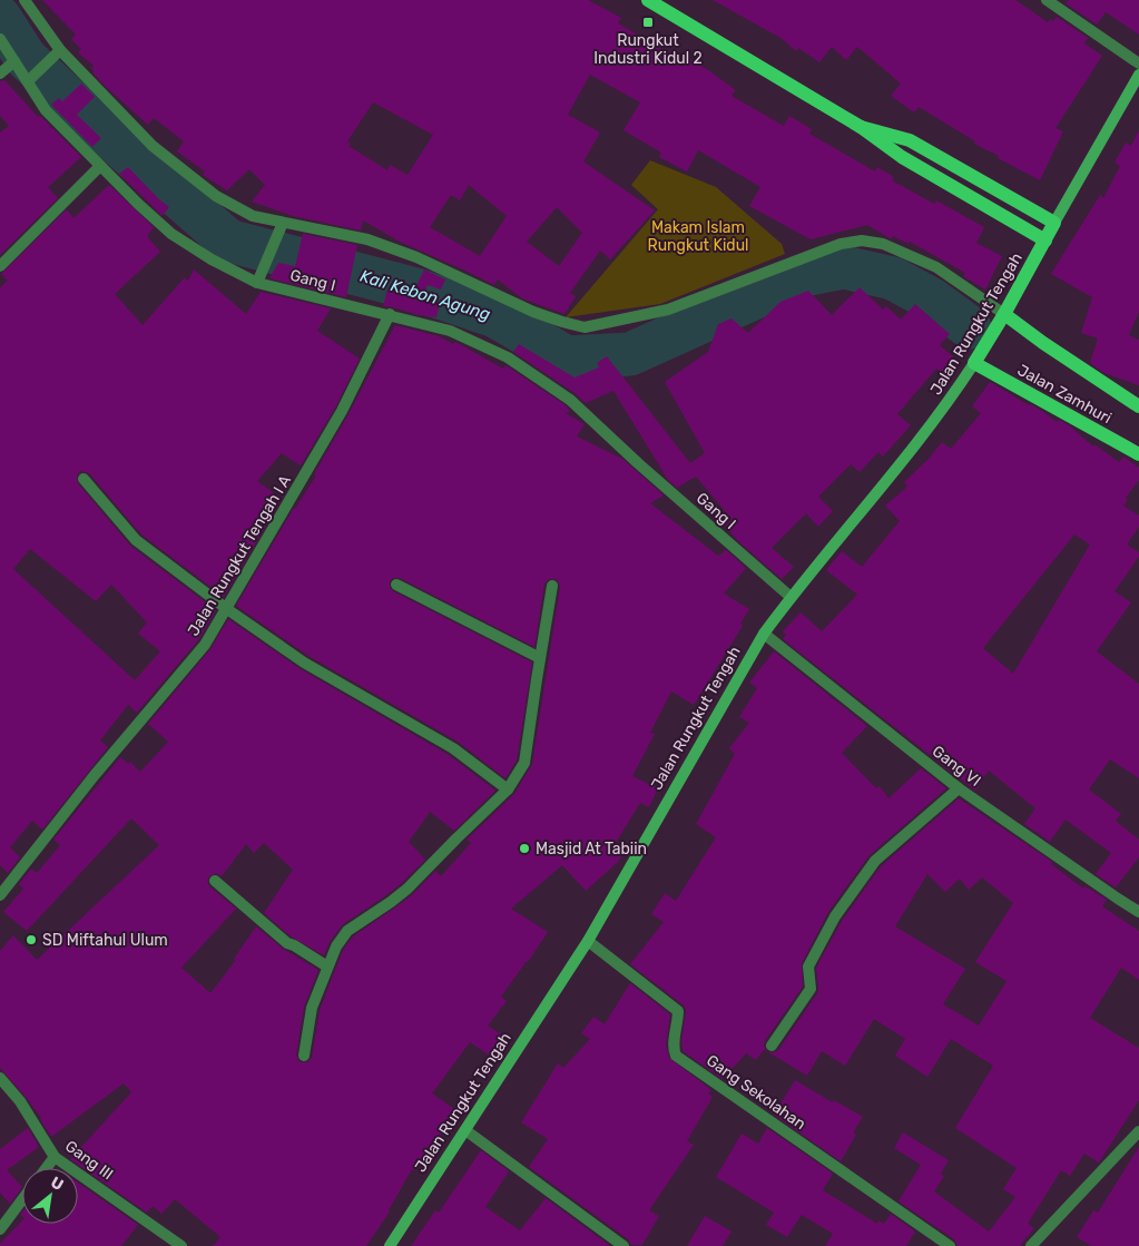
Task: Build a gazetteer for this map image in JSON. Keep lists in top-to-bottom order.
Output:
{
  "streets": {
    "main road": ["Jalan Rungkut Tengah", "Jalan Zamhuri"],
    "street": [
      "Gang I",
      "Jalan Rungkut Tengah I A",
      "Gang VI",
      "Gang Sekolahan",
      "Gang III"
    ]
  },
  "crossings": [
    ["Gang I", "Jalan Rungkut Tengah"],
    ["Gang I", "Jalan Rungkut Tengah I A"],
    ["Jalan Rungkut Tengah", "Jalan Zamhuri"],
    ["Jalan Rungkut Tengah", "Gang VI"],
    ["Jalan Rungkut Tengah", "Gang Sekolahan"]
  ],
  "water": ["Kali Kebon Agung"],
  "parks": ["Makam Islam Rungkut Kidul"],
  "places": {
    "transit": ["Rungkut Industri Kidul 2"],
    "other": ["Masjid At Tabiin", "SD Miftahul Ulum"]
  },
  "north": "top right"
}
